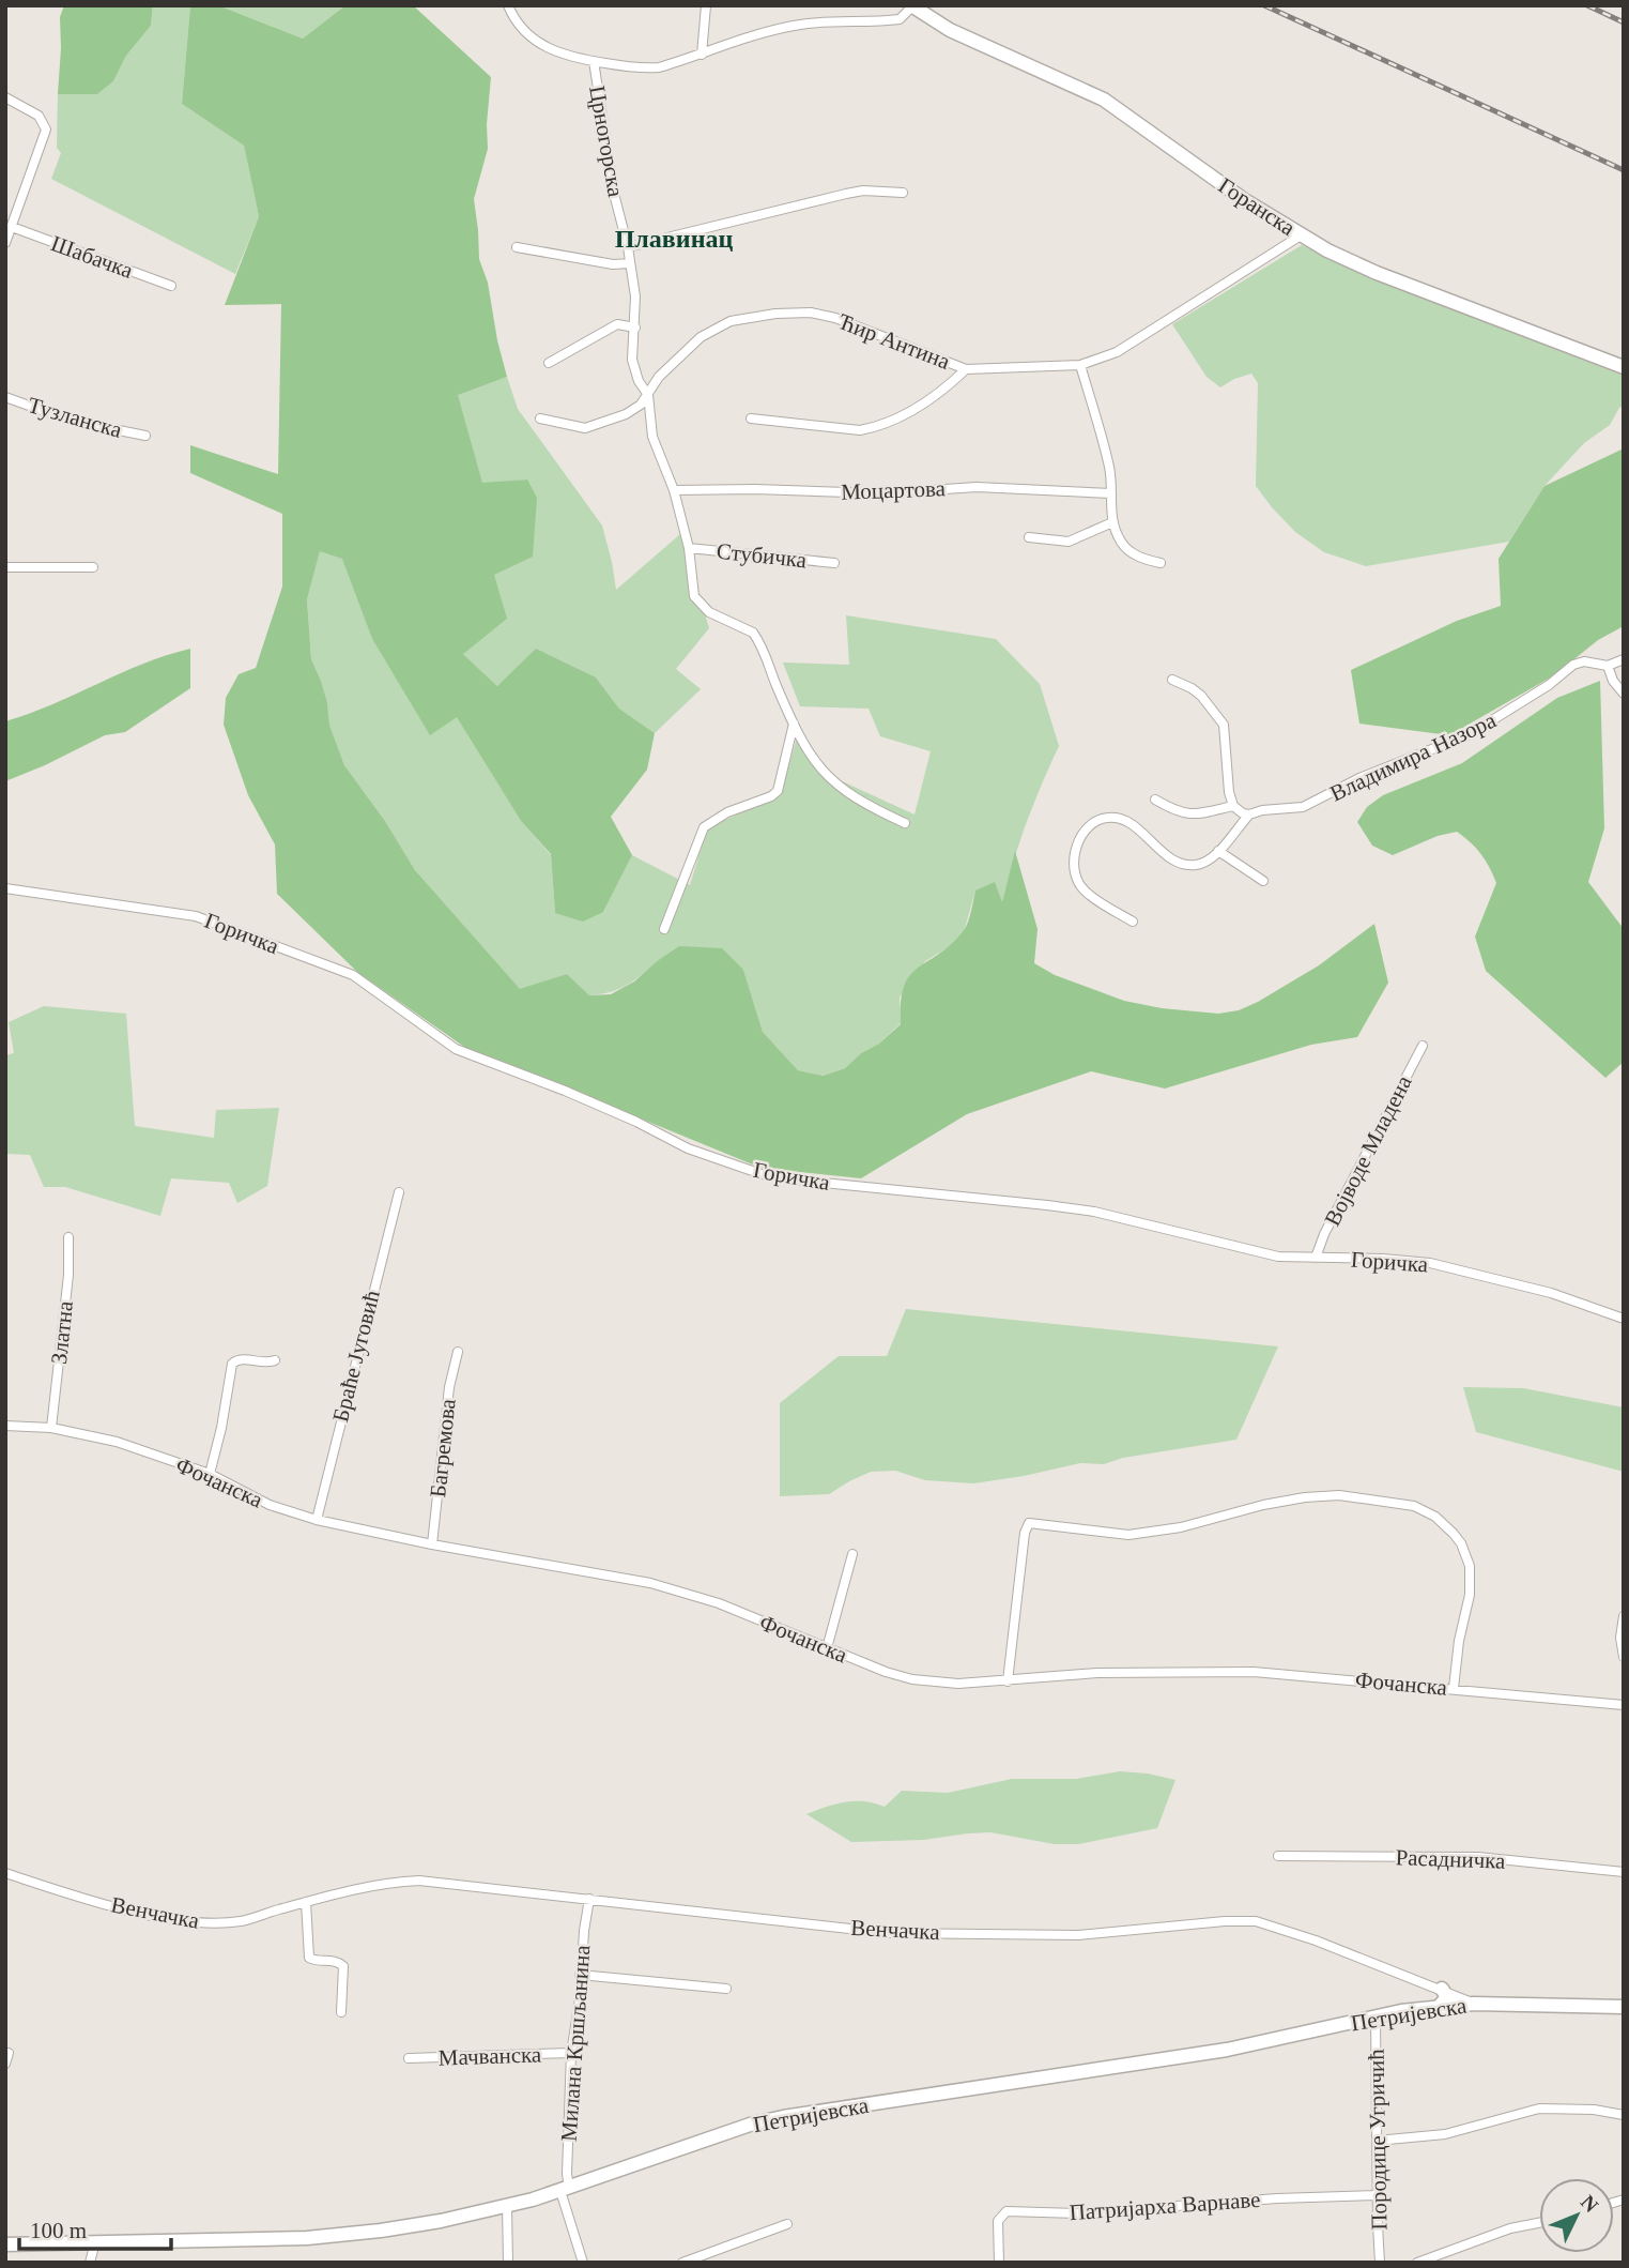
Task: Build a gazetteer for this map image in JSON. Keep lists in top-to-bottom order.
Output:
{
  "streets": {
    "main road": ["Горанска", "Петријевска"],
    "street": [
      "Црногорска",
      "Шабачка",
      "Ћир Антина",
      "Тузланска",
      "Моцартова",
      "Стубичка",
      "Владимира Назора",
      "Горичка",
      "Војводе Младена",
      "Златна",
      "Браће Југовић",
      "Багремова",
      "Фочанска",
      "Расадничка",
      "Венчачка",
      "Милана Кршљанина",
      "Мачванска",
      "Породице Угричић",
      "Патријарха Варнаве"
    ]
  },
  "crossings": [
    ["Црногорска", "Ћир Антина"],
    ["Горанска", "Ћир Антина"],
    ["Горичка", "Војводе Младена"],
    ["Златна", "Фочанска"],
    ["Браће Југовић", "Фочанска"],
    ["Багремова", "Фочанска"],
    ["Венчачка", "Петријевска"],
    ["Венчачка", "Милана Кршљанина"],
    ["Петријевска", "Милана Кршљанина"],
    ["Петријевска", "Породице Угричић"],
    ["Милана Кршљанина", "Мачванска"],
    ["Породице Угричић", "Патријарха Варнаве"]
  ],
  "districts": ["Плавинац"],
  "scale_bar": "100 m",
  "north": "top right"
}
